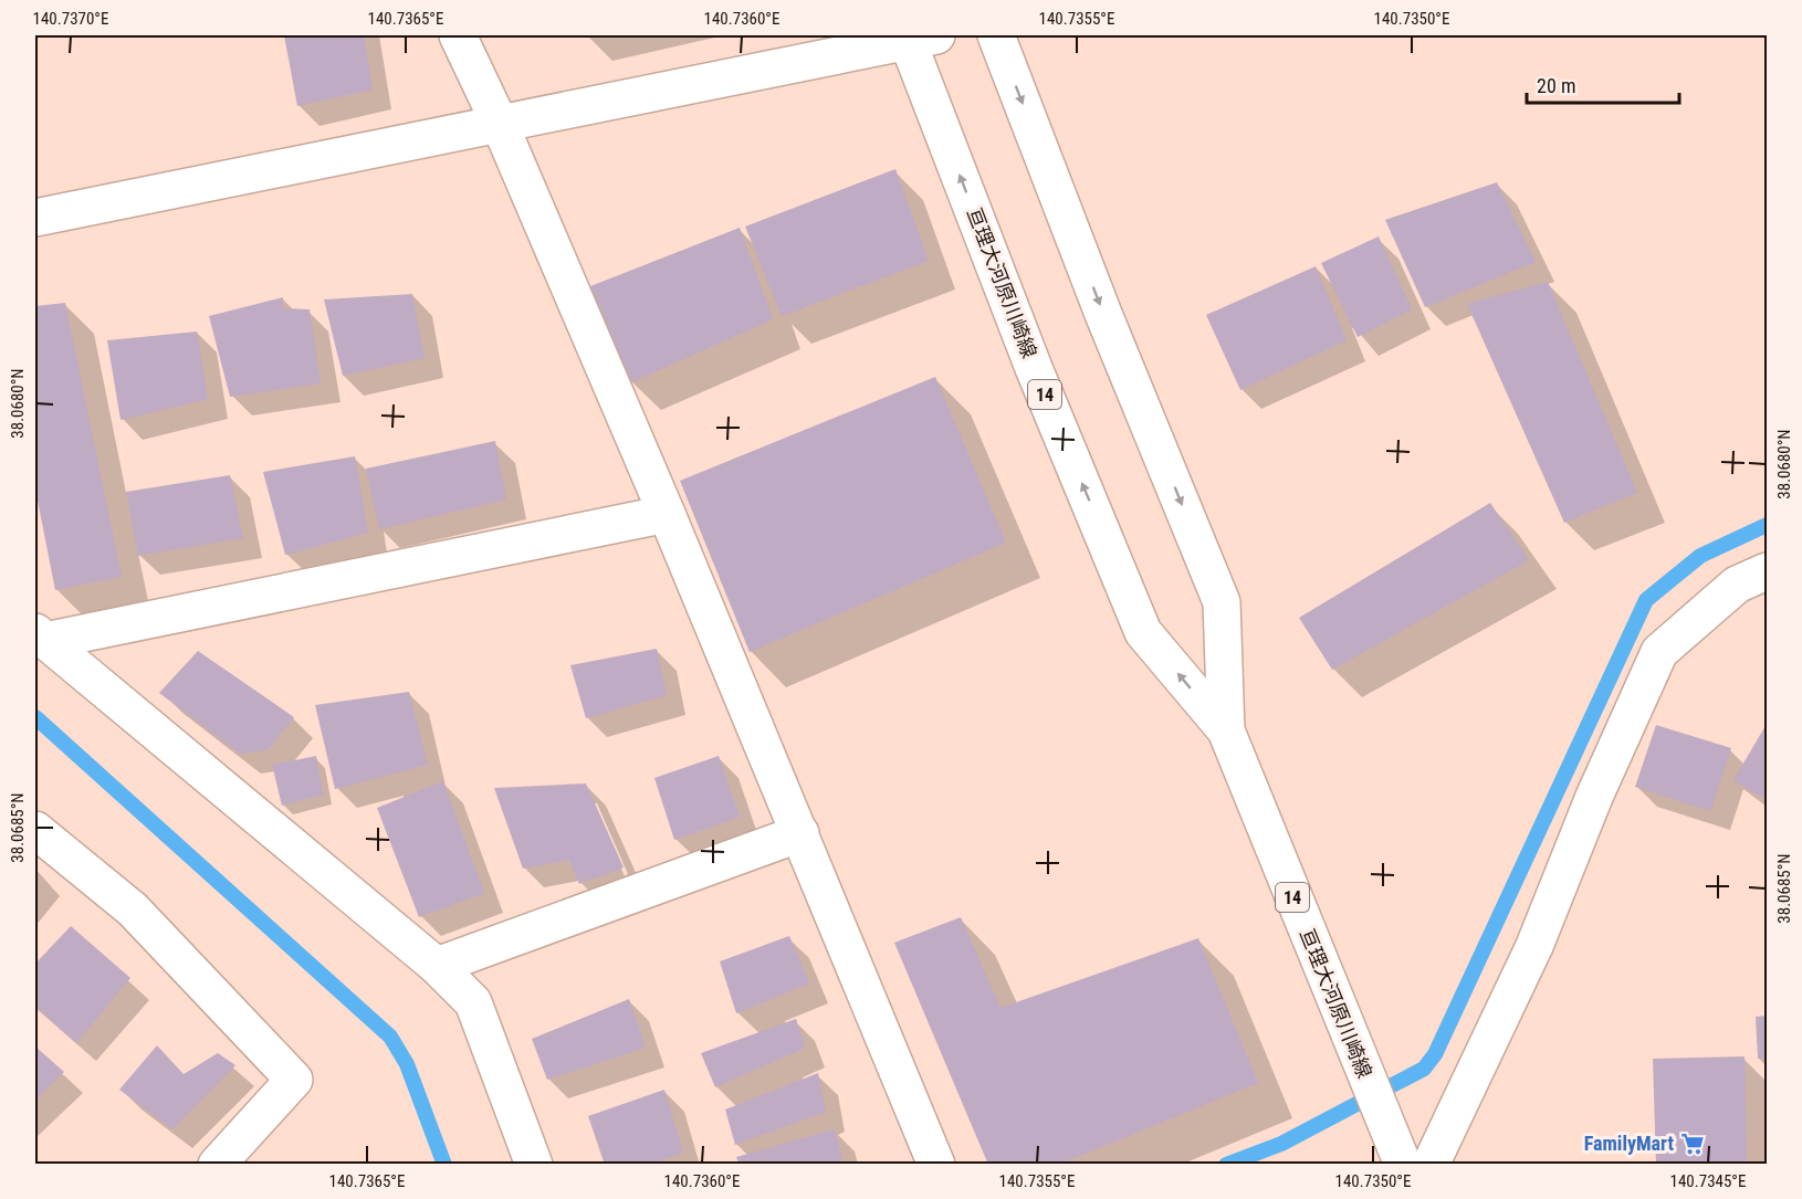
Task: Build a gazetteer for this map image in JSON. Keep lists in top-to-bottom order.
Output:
{
  "streets": {
    "street": ["亘理大河原川崎線", "14"]
  },
  "places": {
    "supermarket": ["FamilyMart"]
  },
  "scale_bar": "20 m",
  "coordinates": [
    "140.7370°E",
    "140.7365°E",
    "140.7360°E",
    "140.7355°E",
    "140.7350°E",
    "38.0680°N",
    "38.0685°N",
    "140.7345°E"
  ]
}
